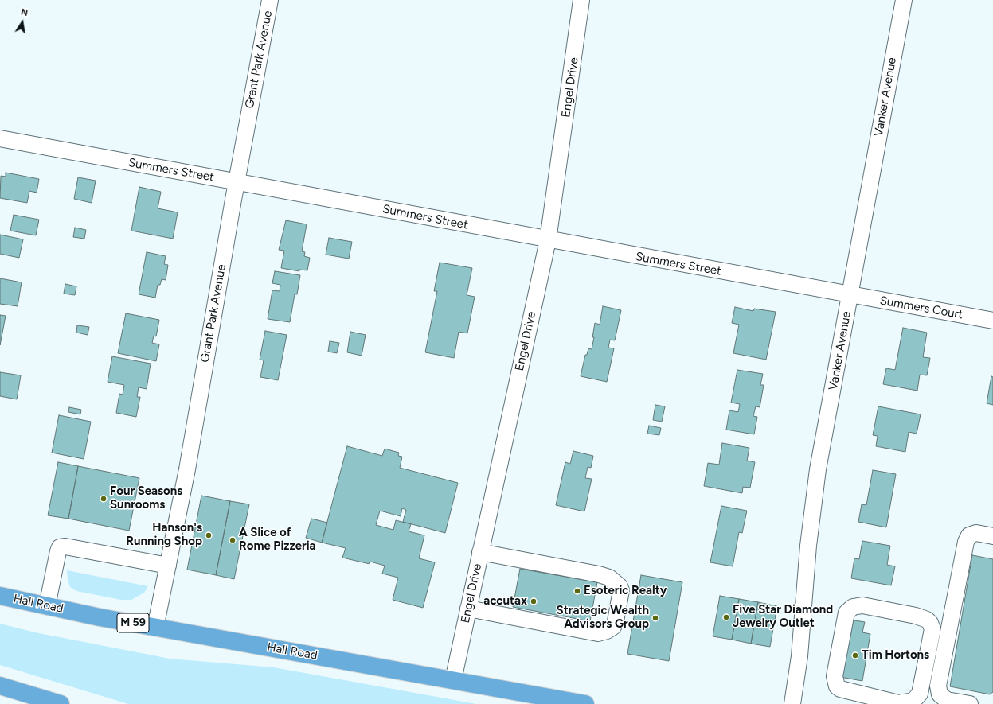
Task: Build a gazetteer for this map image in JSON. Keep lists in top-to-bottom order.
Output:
{
  "streets": {
    "highway": ["Hall Road", "M 59"],
    "street": [
      "Grant Park Avenue",
      "Engel Drive",
      "Vanker Avenue",
      "Summers Street",
      "Summers Court"
    ]
  },
  "crossings": [
    ["Grant Park Avenue", "Summers Street"],
    ["Grant Park Avenue", "Hall Road"],
    ["Engel Drive", "Summers Street"],
    ["Engel Drive", "Hall Road"],
    ["Vanker Avenue", "Summers Street"],
    ["Vanker Avenue", "Summers Court"],
    ["Summers Street", "Summers Court"]
  ],
  "places": [
    "Four Seasons Sunrooms",
    "Hanson's Running Shop",
    "A Slice of Rome Pizzeria",
    "Esoteric Realty",
    "accutax",
    "Five Star Diamond Jewelry Outlet",
    "Strategic Wealth Advisors Group",
    "Tim Hortons"
  ],
  "north": "top"
}
